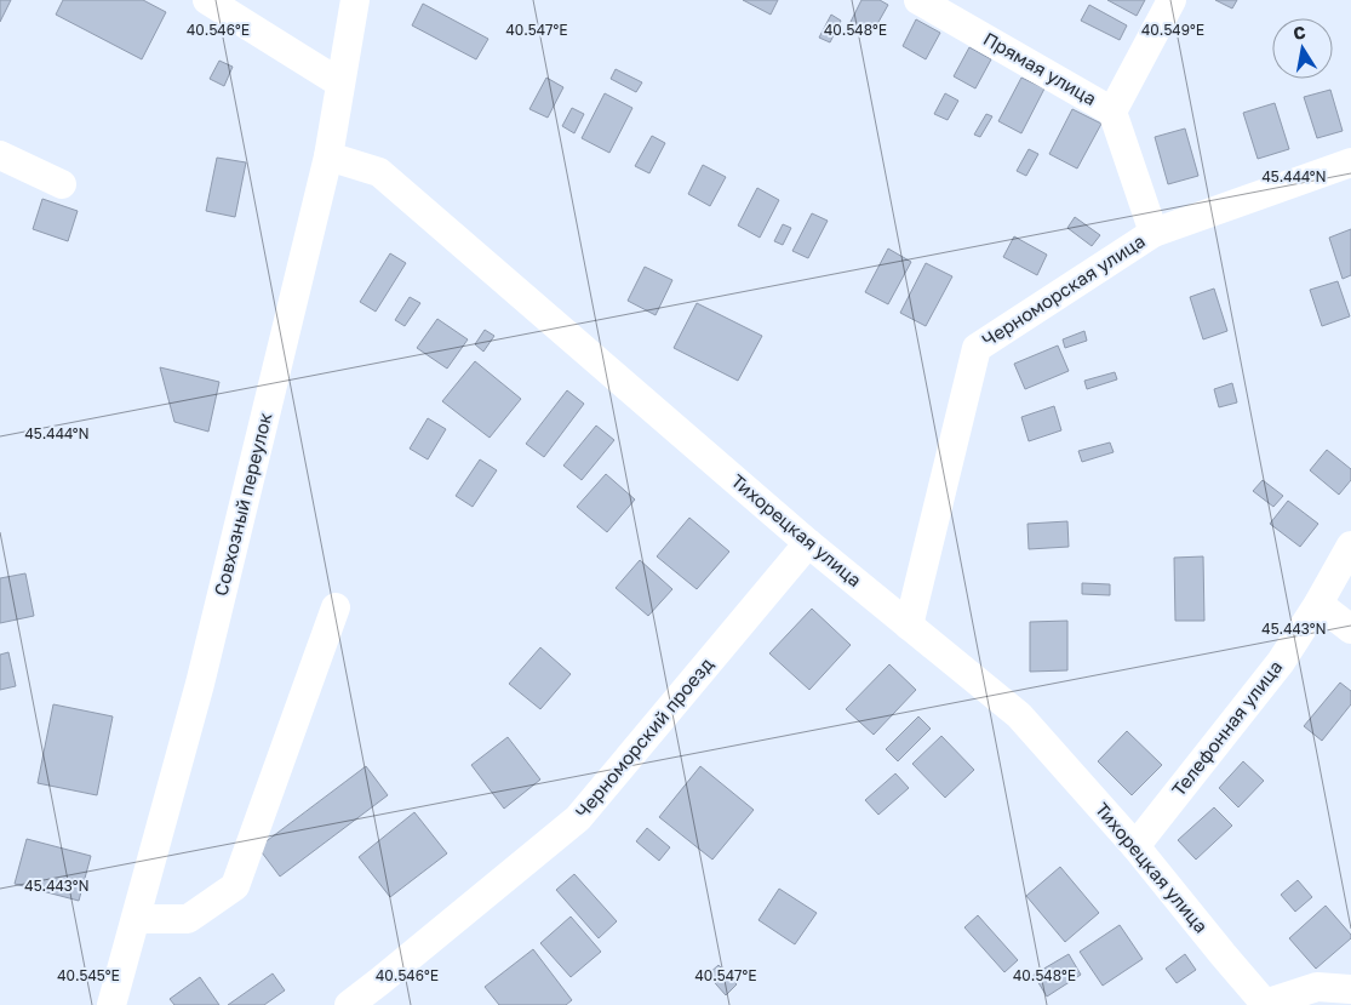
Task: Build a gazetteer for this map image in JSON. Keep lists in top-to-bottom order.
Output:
{
  "streets": {
    "street": [
      "Прямая улица",
      "Черноморская улица",
      "Совхозный переулок",
      "Тихорецкая улица",
      "Телефонная улица",
      "Черноморский проезд"
    ]
  },
  "crossings": [
    ["Прямая улица", "Черноморская улица"],
    ["Черноморская улица", "Тихорецкая улица"],
    ["Совхозный переулок", "Тихорецкая улица"],
    ["Тихорецкая улица", "Телефонная улица"],
    ["Тихорецкая улица", "Черноморский проезд"]
  ],
  "north": "top",
  "coordinates": [
    "40.549°E",
    "40.546°E",
    "40.547°E",
    "40.548°E",
    "45.444°N",
    "45.443°N",
    "40.545°E"
  ]
}
